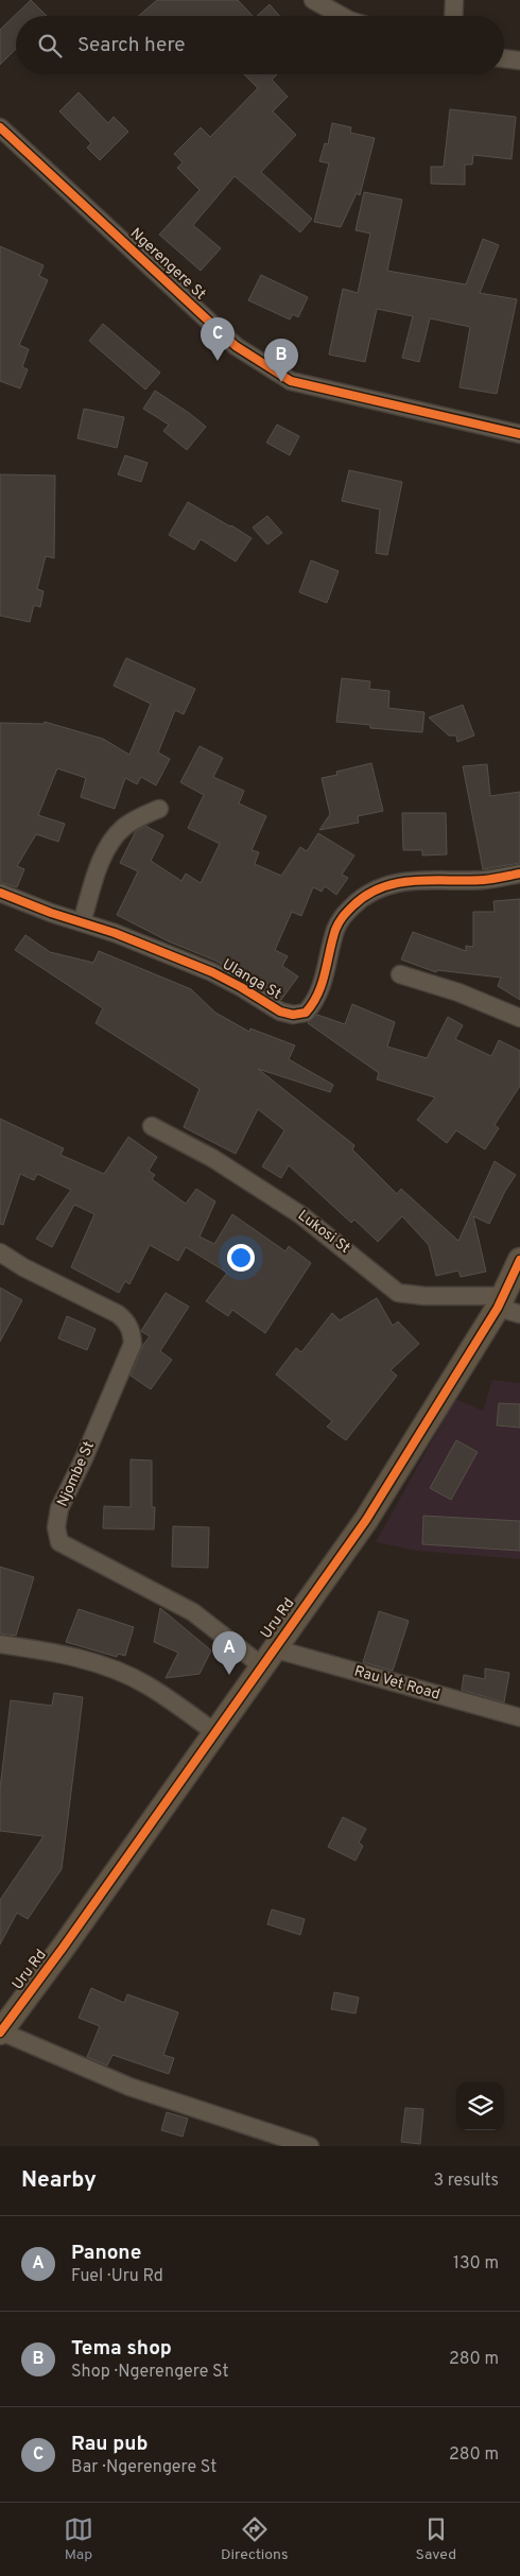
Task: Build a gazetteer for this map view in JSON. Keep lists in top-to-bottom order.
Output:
{
  "streets": {
    "street": [
      "Ngerengere St",
      "Ulanga St",
      "Lukosi St",
      "Njombe St",
      "Uru Rd",
      "Rau Vet Road"
    ]
  },
  "crossings": [
    ["Lukosi St", "Uru Rd"],
    ["Njombe St", "Uru Rd"],
    ["Njombe St", "Rau Vet Road"],
    ["Uru Rd", "Rau Vet Road"]
  ],
  "page": {
    "search": "Search here",
    "pins": ["C", "B", "A"],
    "heading": ["Nearby", "3 results"],
    "list": [
      {
        "mark": "A",
        "name": "Panone",
        "note": "Fuel · Uru Rd",
        "value": "130 m"
      },
      {
        "mark": "B",
        "name": "Tema shop",
        "note": "Shop · Ngerengere St",
        "value": "280 m"
      },
      {
        "mark": "C",
        "name": "Rau pub",
        "note": "Bar · Ngerengere St",
        "value": "280 m"
      }
    ],
    "nav": ["Map", "Directions", "Saved"]
  }
}
